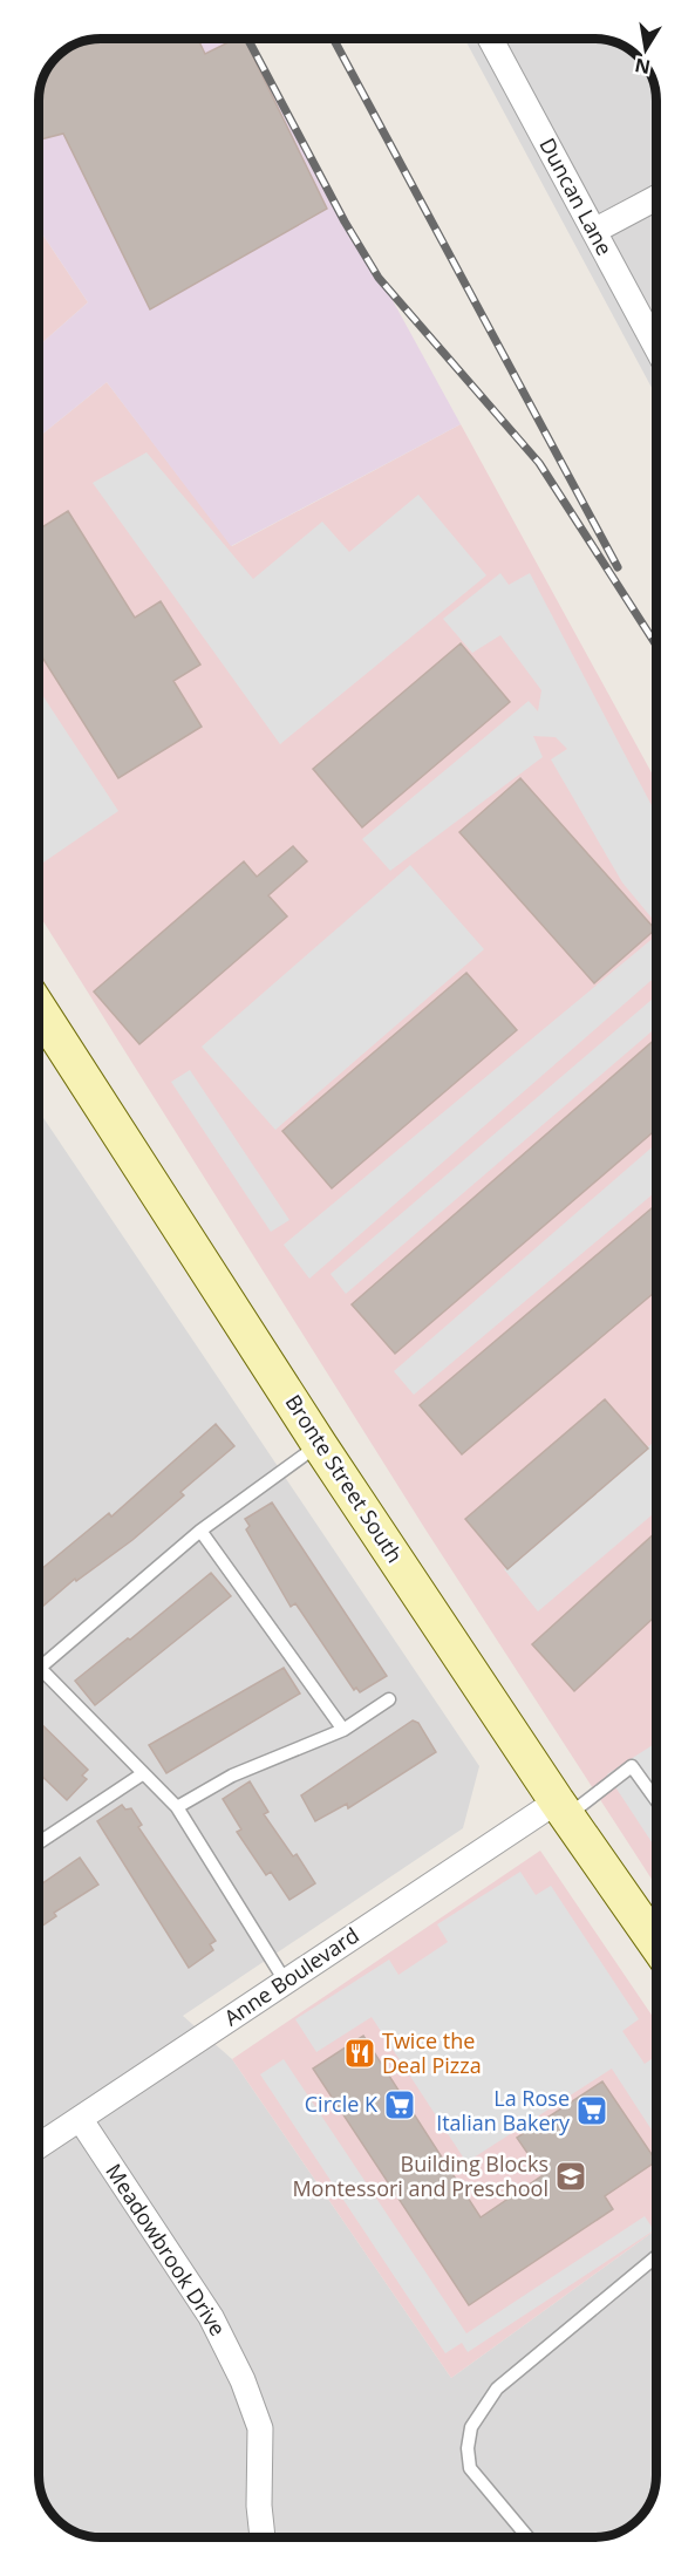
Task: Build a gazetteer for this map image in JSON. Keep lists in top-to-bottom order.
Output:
{
  "streets": {
    "main road": ["Bronte Street South"],
    "street": ["Duncan Lane", "Anne Boulevard", "Meadowbrook Drive"]
  },
  "crossings": [
    ["Bronte Street South", "Anne Boulevard"],
    ["Anne Boulevard", "Meadowbrook Drive"]
  ],
  "places": {
    "restaurant": ["Twice the Deal Pizza"],
    "supermarket": ["Circle K", "La Rose Italian Bakery"],
    "school or university": ["Building Blocks Montessori and Preschool"]
  },
  "north": "bottom"
}
